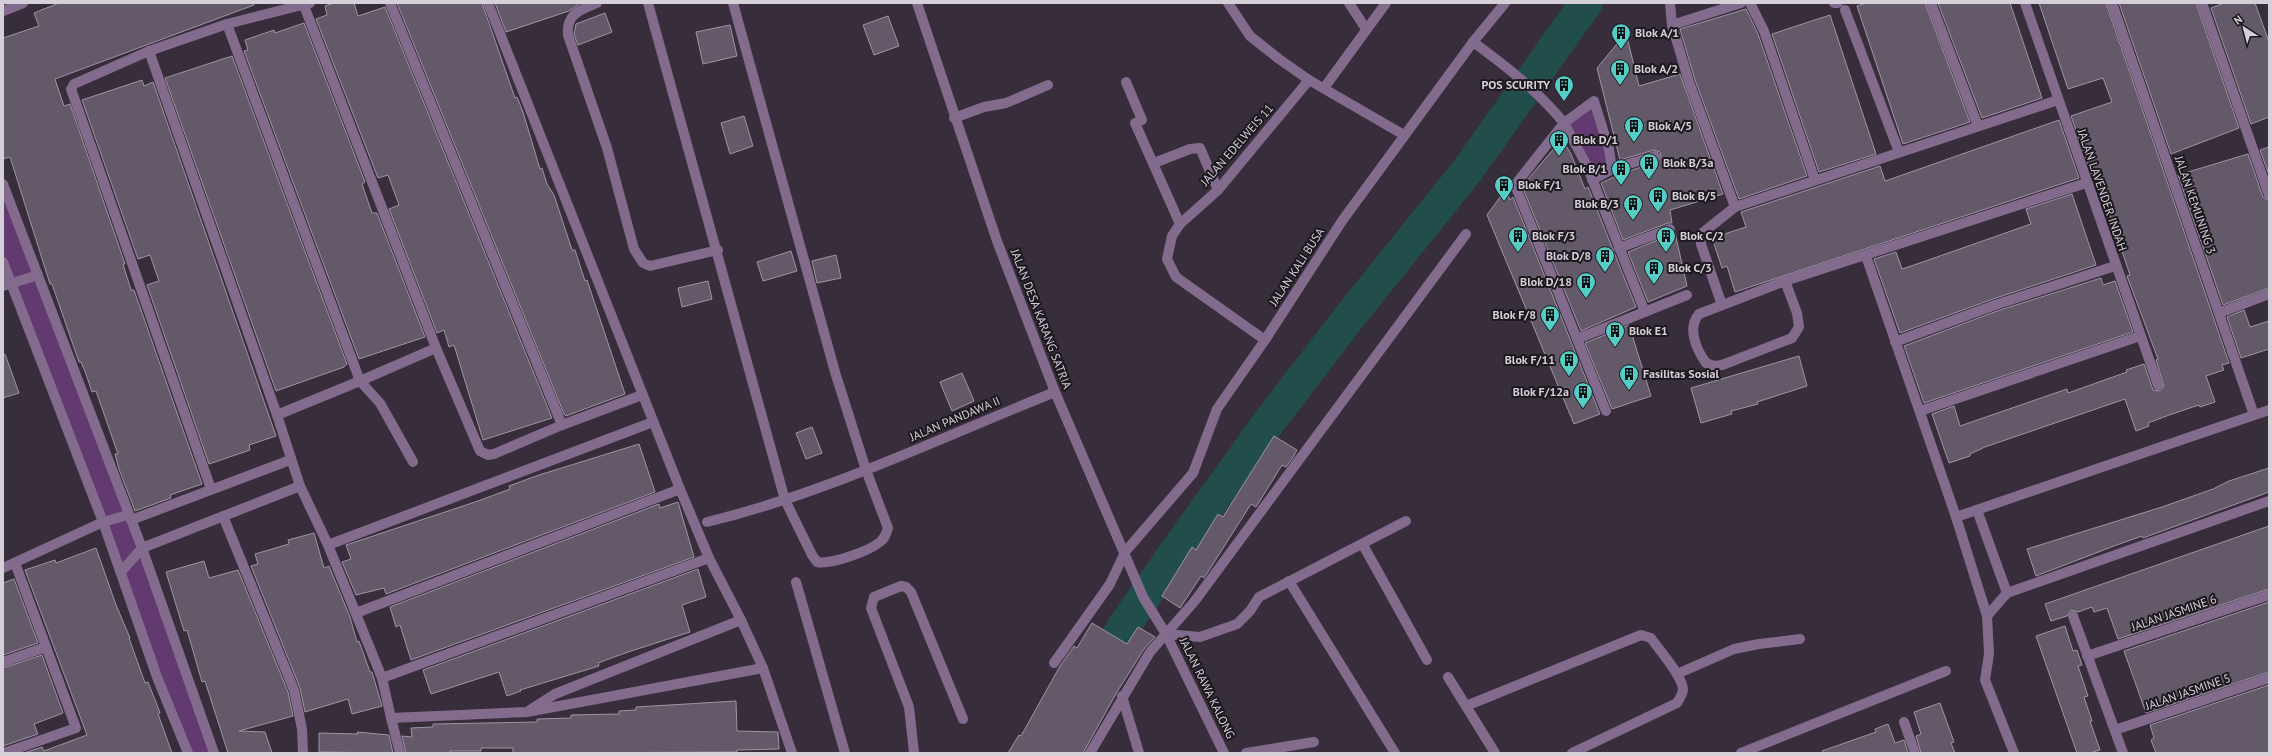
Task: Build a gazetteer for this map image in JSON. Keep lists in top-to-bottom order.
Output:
{
  "streets": {
    "street": [
      "JALAN EDELWEIS 11",
      "JALAN LAVENDER INDAH",
      "JALAN KEMUNING 3",
      "JALAN KALI BUSA",
      "JALAN DESA KARANG SATRIA",
      "JALAN PANDAWA II",
      "JALAN JASMINE 6",
      "JALAN RAWA KALONG",
      "JALAN JASMINE 5"
    ]
  },
  "crossings": [
    ["JALAN EDELWEIS 11", "JALAN KALI BUSA"],
    ["JALAN KALI BUSA", "JALAN DESA KARANG SATRIA"],
    ["JALAN DESA KARANG SATRIA", "JALAN PANDAWA II"],
    ["JALAN DESA KARANG SATRIA", "JALAN RAWA KALONG"]
  ],
  "places": {
    "building": [
      "Blok A/1",
      "Blok A/2",
      "POS SCURITY",
      "Blok A/5",
      "Blok D/1",
      "Blok B/3a",
      "Blok B/1",
      "Blok F/1",
      "Blok B/5",
      "Blok B/3",
      "Blok F/3",
      "Blok C/2",
      "Blok D/8",
      "Blok C/3",
      "Blok D/18",
      "Blok F/8",
      "Blok E1",
      "Blok F/11",
      "Fasilitas Sosial",
      "Blok F/12a"
    ]
  },
  "north": "top left"
}
